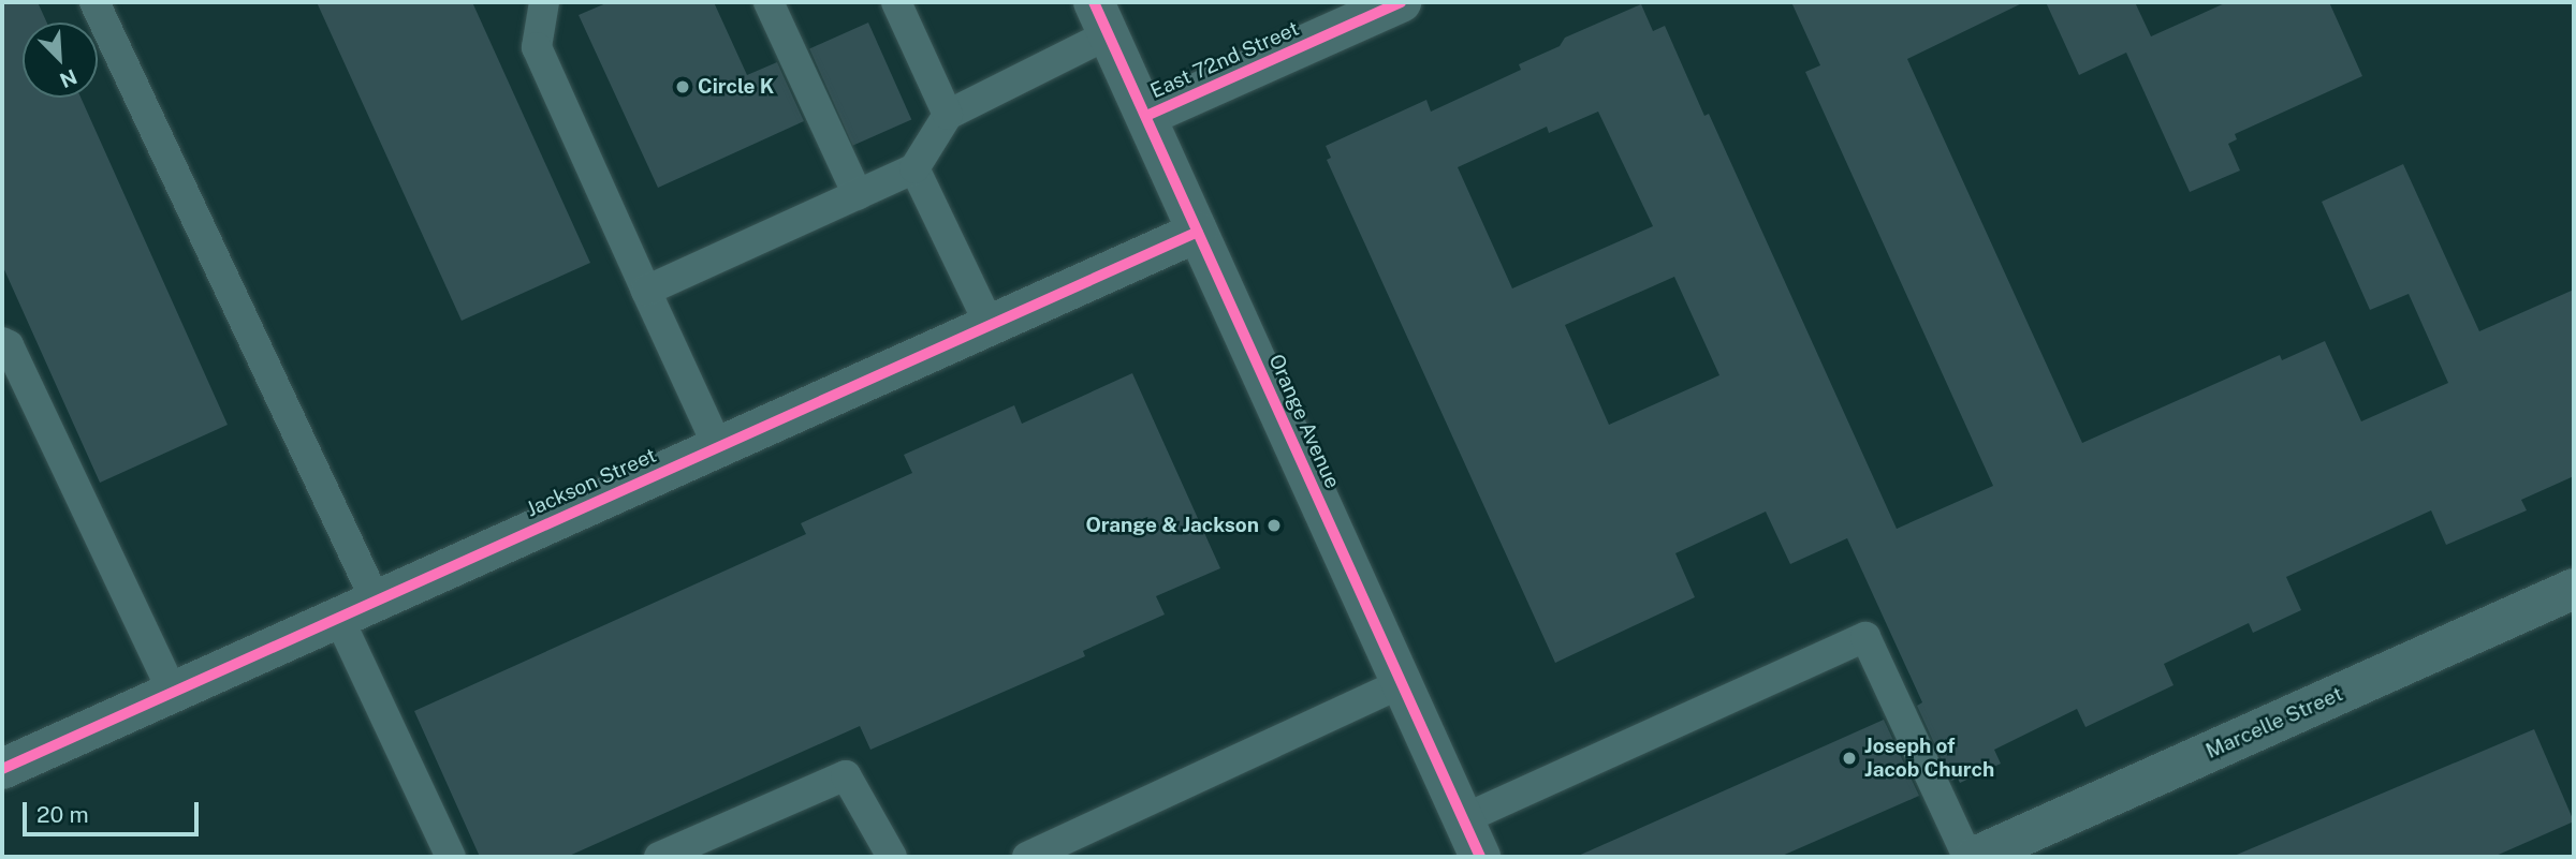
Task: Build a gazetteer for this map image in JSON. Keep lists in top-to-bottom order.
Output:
{
  "streets": {
    "street": [
      "East 72nd Street",
      "Orange Avenue",
      "Jackson Street",
      "Marcelle Street"
    ]
  },
  "crossings": [
    ["East 72nd Street", "Orange Avenue"],
    ["Orange Avenue", "Jackson Street"]
  ],
  "places": ["Circle K", "Orange & Jackson", "Joseph of Jacob Church"],
  "scale_bar": "20 m",
  "north": "bottom right"
}
